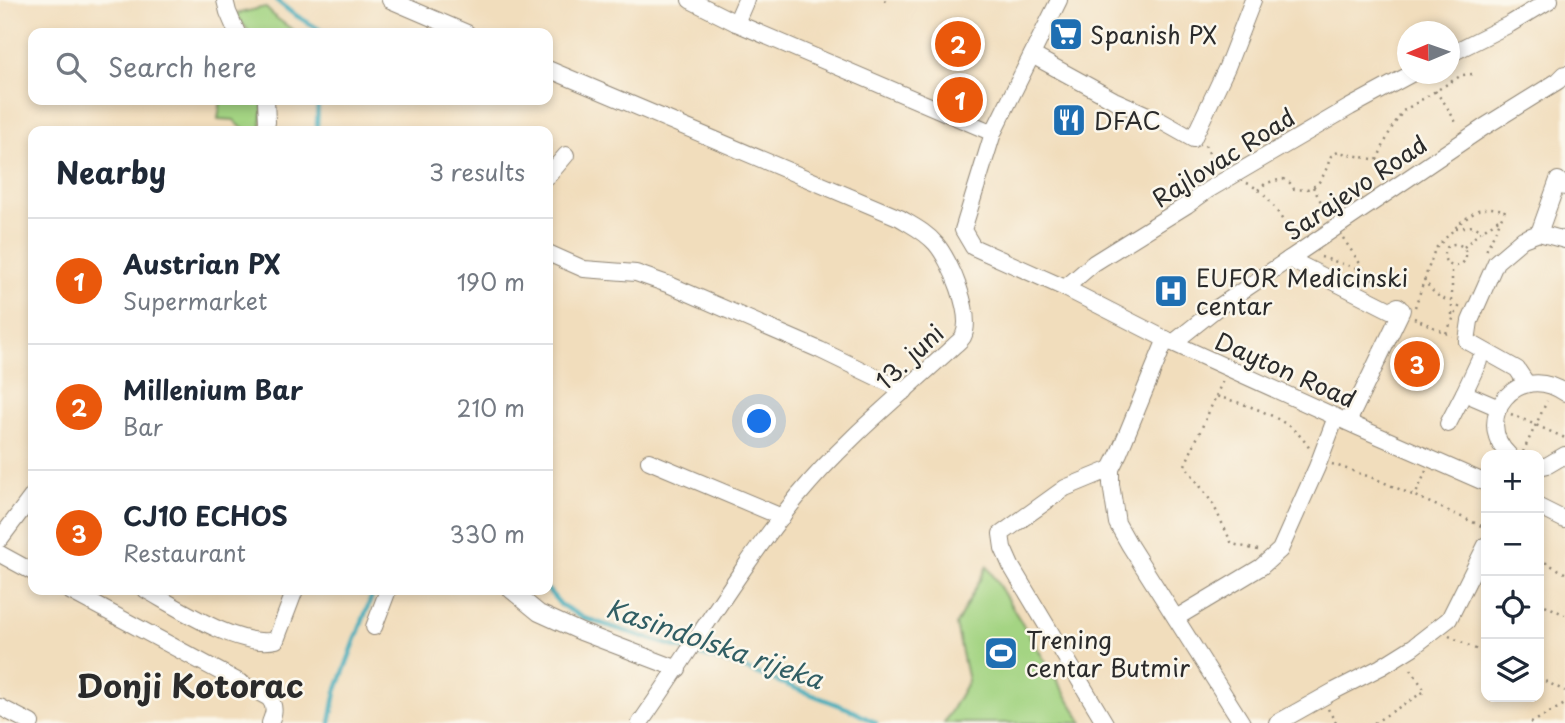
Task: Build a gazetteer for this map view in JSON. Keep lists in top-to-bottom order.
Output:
{
  "streets": {
    "street": [
      "Rajlovac Road",
      "Sarajevo Road",
      "13. juni",
      "Dayton Road"
    ]
  },
  "crossings": [
    ["Rajlovac Road", "Dayton Road"],
    ["Sarajevo Road", "Dayton Road"]
  ],
  "districts": ["Donji Kotorac"],
  "water": ["Kasindolska rijeka"],
  "places": {
    "supermarket": ["Spanish PX"],
    "restaurant": ["DFAC"],
    "hospital": ["EUFOR Medicinski centar"],
    "sports": ["Trening centar Butmir"]
  },
  "north": "left",
  "page": {
    "pins": ["2", "1", "3"],
    "search": "Search here",
    "heading": ["Nearby", "3 results"],
    "list": [
      {
        "mark": "1",
        "name": "Austrian PX",
        "note": "Supermarket",
        "value": "190 m"
      },
      {
        "mark": "2",
        "name": "Millenium Bar",
        "note": "Bar",
        "value": "210 m"
      },
      {
        "mark": "3",
        "name": "CJ10 ECHOS",
        "note": "Restaurant",
        "value": "330 m"
      }
    ],
    "map_buttons": ["+", "−"]
  }
}
